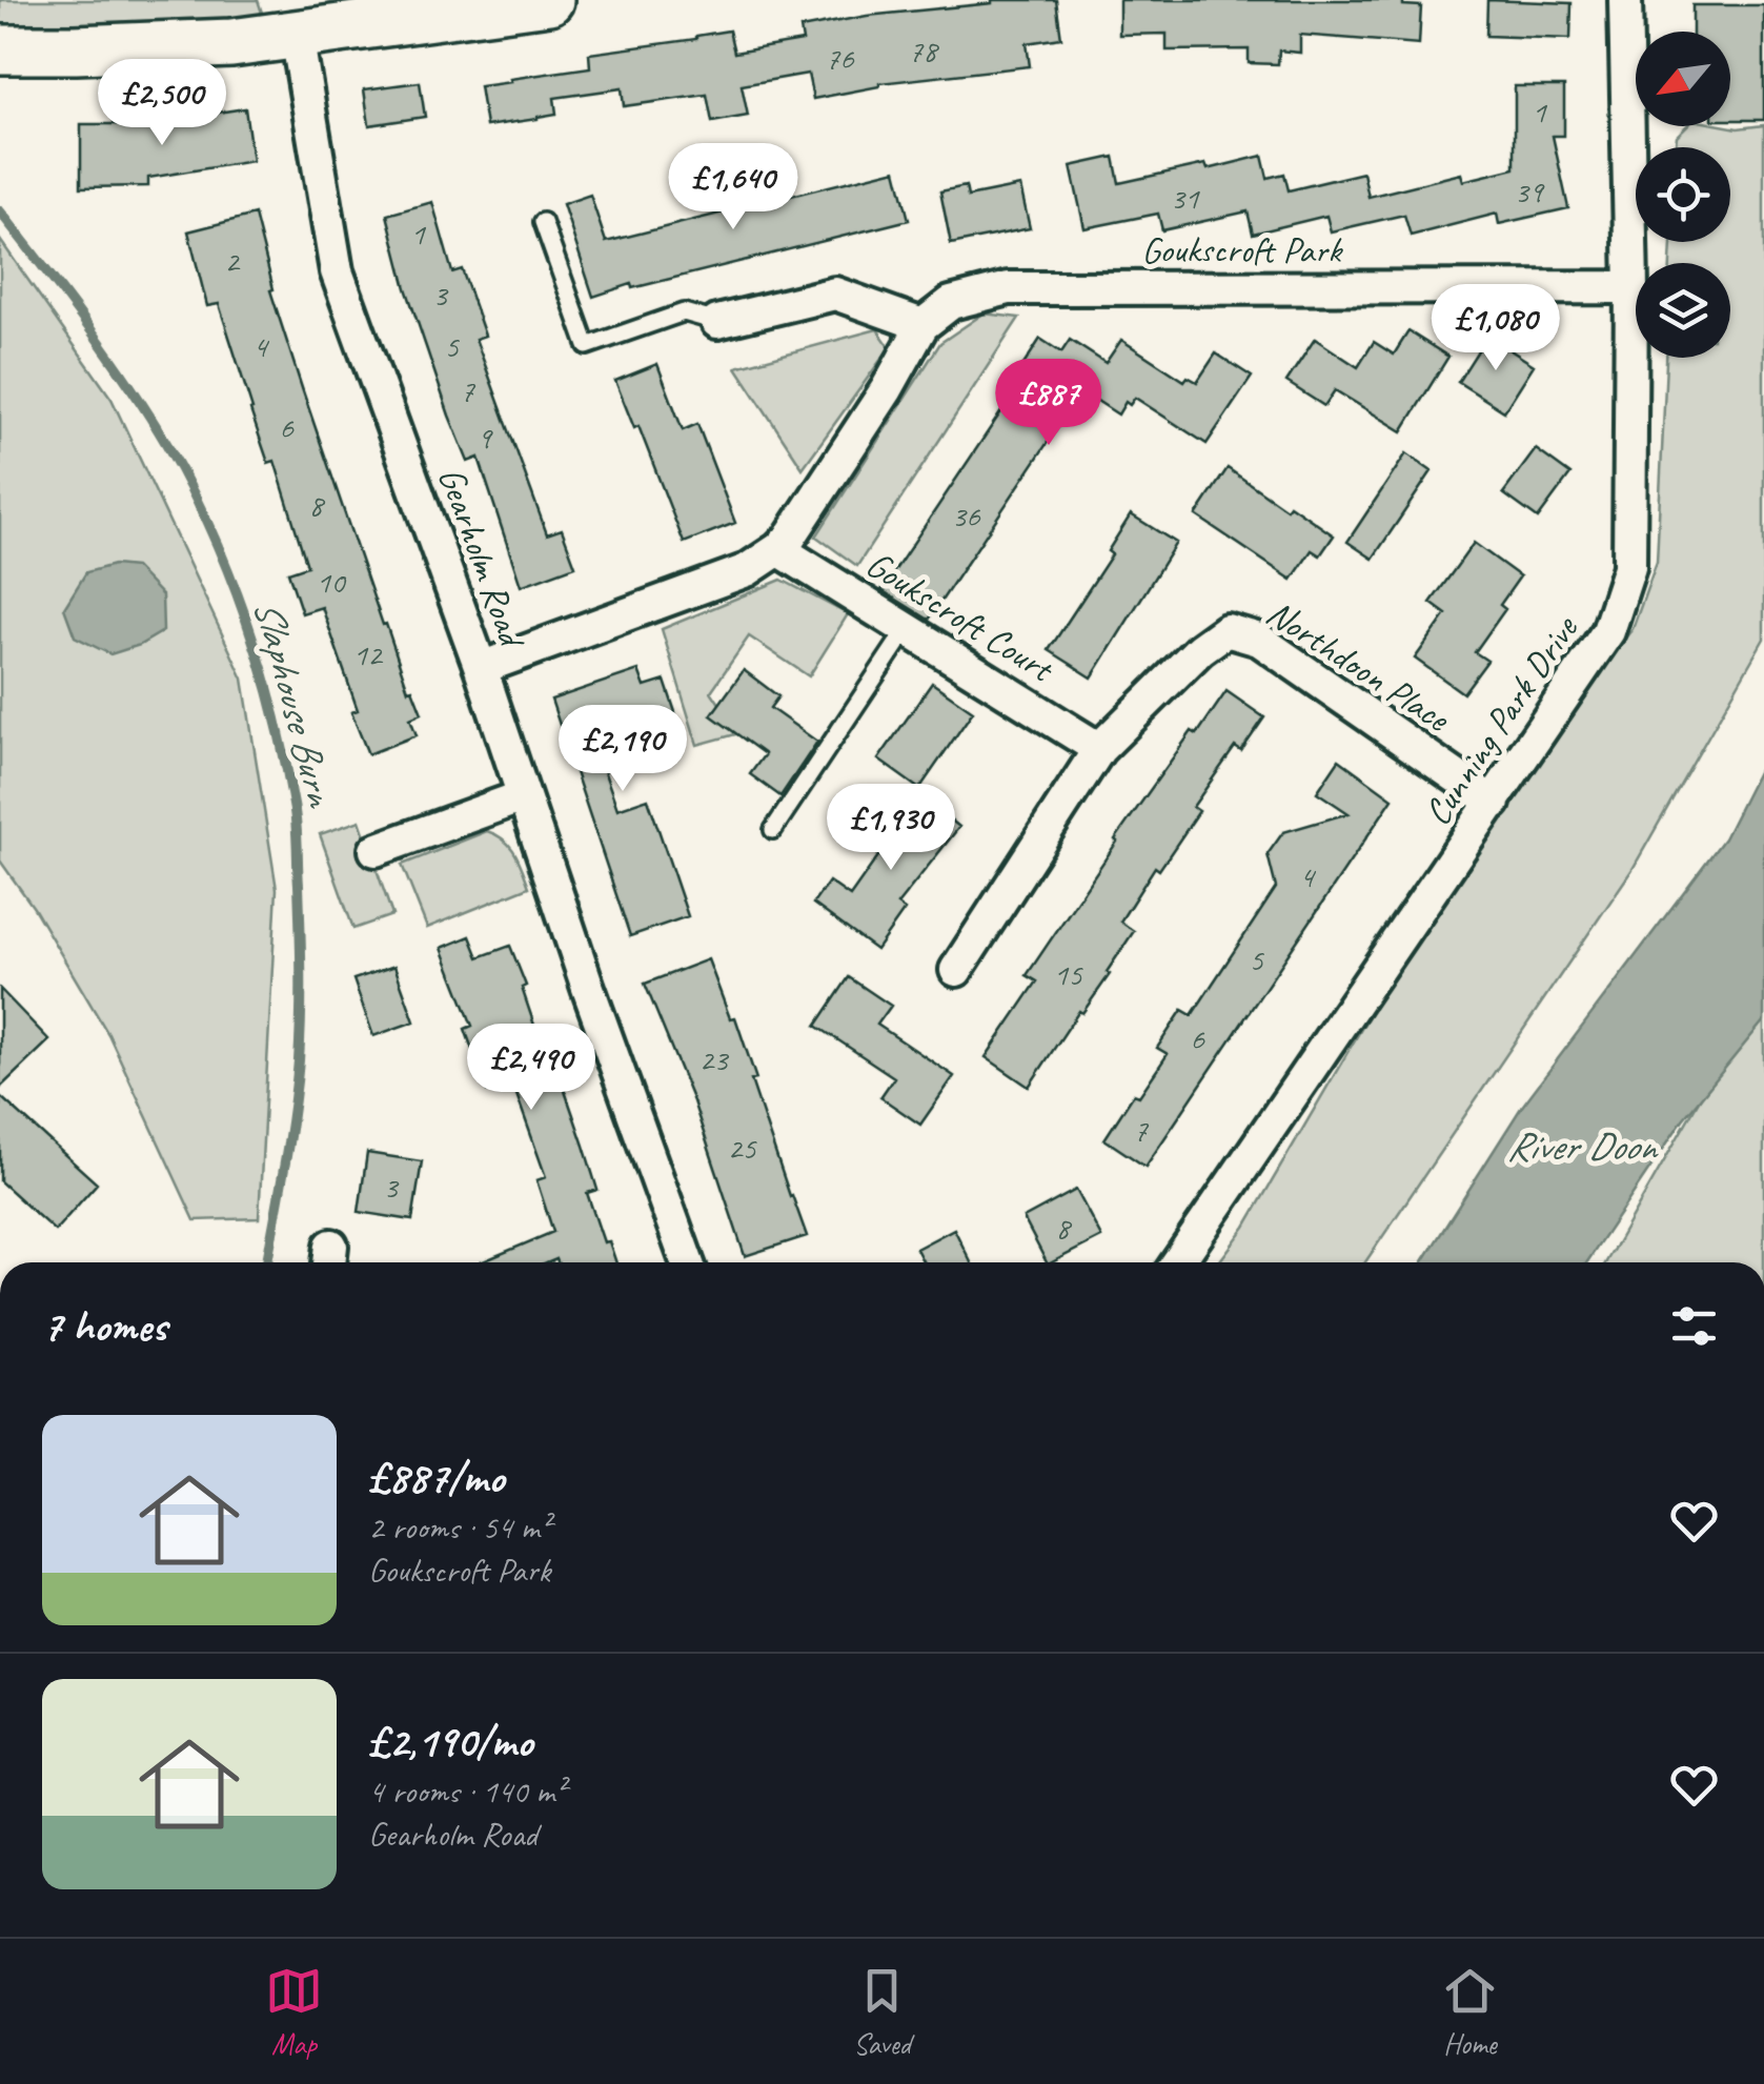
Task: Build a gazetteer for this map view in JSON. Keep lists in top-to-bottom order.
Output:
{
  "streets": {
    "street": [
      "Goukscroft Park",
      "Gearholm Road",
      "Goukscroft Court",
      "Northdoon Place",
      "Cunning Park Drive"
    ]
  },
  "crossings": [
    ["Goukscroft Park", "Gearholm Road"],
    ["Goukscroft Park", "Goukscroft Court"],
    ["Goukscroft Park", "Cunning Park Drive"],
    ["Goukscroft Court", "Northdoon Place"],
    ["Northdoon Place", "Cunning Park Drive"]
  ],
  "water": ["Slaphouse Burn", "River Doon"],
  "house_numbers": [
    "78",
    "76",
    "1",
    "39",
    "31",
    "1",
    "2",
    "3",
    "4",
    "5",
    "7",
    "6",
    "9",
    "8",
    "36",
    "10",
    "12",
    "4",
    "5",
    "15",
    "6",
    "23",
    "7",
    "25",
    "3",
    "8"
  ],
  "north": "bottom left",
  "page": {
    "price": [
      "£2,500",
      "£1,640",
      "£1,080",
      "£887",
      "£2,190",
      "£1,930",
      "£2,490"
    ],
    "heading": "7 homes",
    "list": [
      {
        "name": "£887/mo",
        "note": "2 rooms · 54 m² · Goukscroft Park"
      },
      {
        "name": "£2,190/mo",
        "note": "4 rooms · 140 m² · Gearholm Road"
      }
    ],
    "tabs": ["Map", "Saved", "Home"]
  }
}
